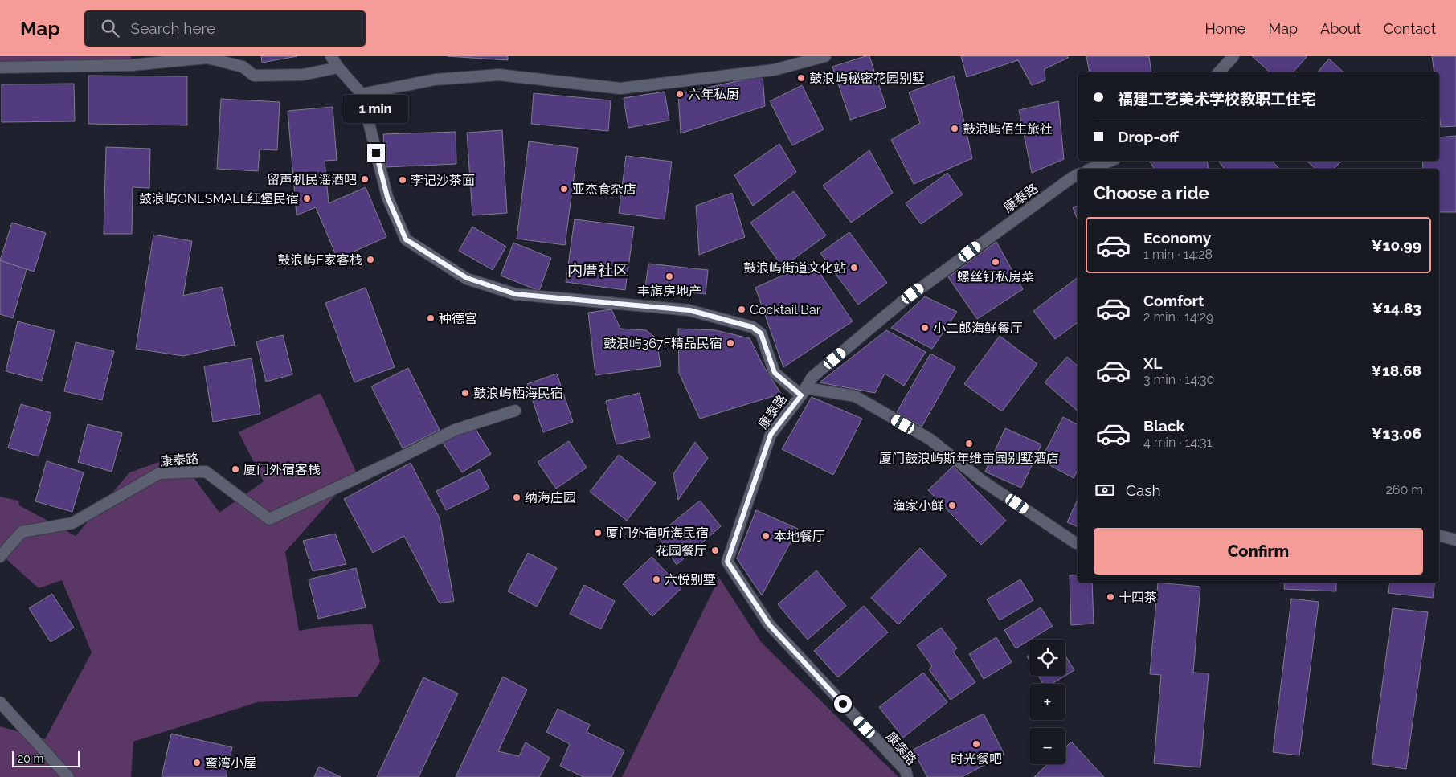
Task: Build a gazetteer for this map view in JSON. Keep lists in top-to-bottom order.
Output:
{
  "streets": {
    "street": ["康泰路"]
  },
  "districts": ["内厝社区"],
  "places": [
    "鼓浪屿秘密花园别墅",
    "六年私厨",
    "鼓浪屿佰生旅社",
    "留声机民谣酒吧",
    "李记沙茶面",
    "亚杰食杂店",
    "鼓浪屿ONESMALL红堡民宿",
    "鼓浪屿E家客栈",
    "螺丝钉私房菜",
    "鼓浪屿街道文化站",
    "丰旗房地产",
    "Cocktail Bar",
    "种德宫",
    "小二郎海鲜餐厅",
    "鼓浪屿367F精品民宿",
    "鼓浪屿栖海民宿",
    "厦门鼓浪屿斯年维亩园别墅酒店",
    "厦门外宿客栈",
    "纳海庄园",
    "渔家小鲜",
    "厦门外宿听海民宿",
    "本地餐厅",
    "花园餐厅",
    "六悦别墅",
    "十四茶",
    "时光餐吧",
    "蜜湾小屋"
  ],
  "scale_bar": "20 m",
  "page": {
    "header": "Map",
    "search": "Search here",
    "nav": [
      "Home",
      "Map",
      "About",
      "Contact"
    ],
    "banner": ["福建工艺美术学校教职工住宅", "Drop-off"],
    "bubble": "1 min",
    "heading": "Choose a ride",
    "list": [
      {
        "name": "Economy",
        "note": "1 min · 14:28",
        "value": "¥10.99"
      },
      {
        "name": "Comfort",
        "note": "2 min · 14:29",
        "value": "¥14.83"
      },
      {
        "name": "XL",
        "note": "3 min · 14:30",
        "value": "¥18.68"
      },
      {
        "name": "Black",
        "note": "4 min · 14:31",
        "value": "¥13.06"
      }
    ],
    "pay": ["Cash", "260 m"],
    "buttons": "Confirm",
    "map_buttons": ["+", "−"],
    "scale": "20 m"
  }
}
